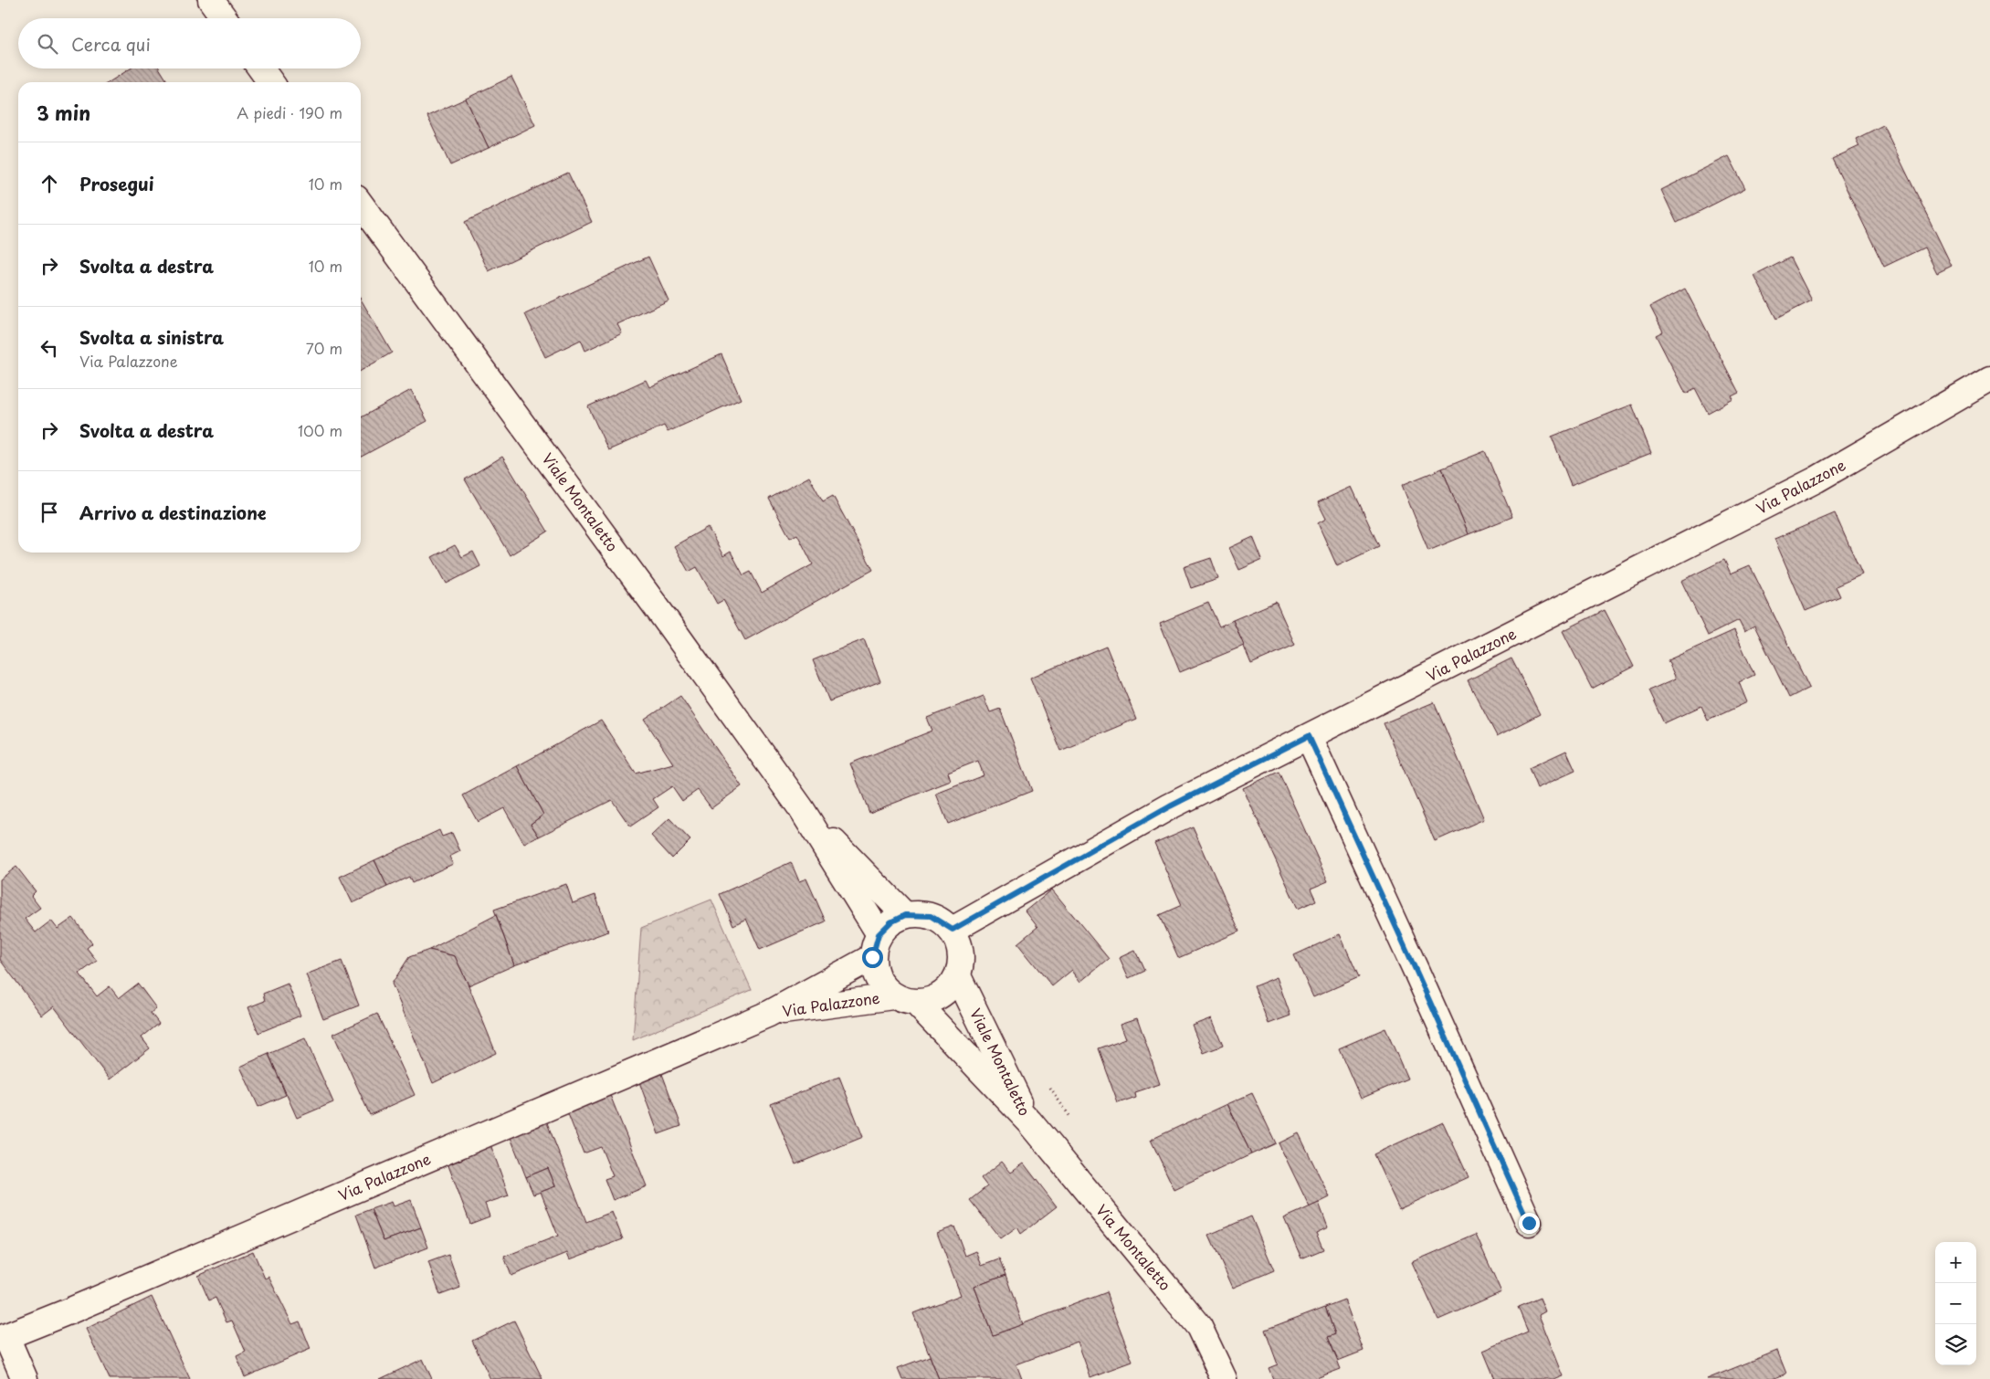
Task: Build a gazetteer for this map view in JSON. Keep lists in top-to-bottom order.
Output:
{
  "streets": {
    "street": ["Via Palazzone", "Viale Montaletto", "Via Montaletto"]
  },
  "crossings": [
    ["Via Palazzone", "Viale Montaletto"],
    ["Viale Montaletto", "Via Montaletto"]
  ],
  "page": {
    "search": "Cerca qui",
    "heading": ["3 min", "A piedi · 190 m"],
    "list": [
      ["Prosegui", "10 m"],
      ["Svolta a destra", "10 m"],
      ["Svolta a sinistra", "Via Palazzone", "70 m"],
      ["Svolta a destra", "100 m"],
      "Arrivo a destinazione"
    ],
    "map_buttons": ["+", "−"]
  }
}
